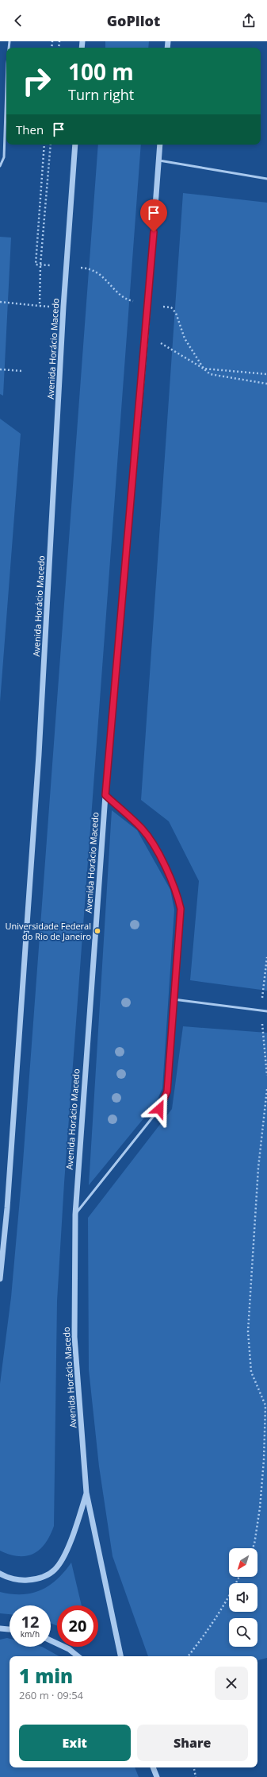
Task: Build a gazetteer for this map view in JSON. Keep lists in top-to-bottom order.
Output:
{
  "streets": {
    "street": ["Avenida Horácio Macedo"]
  },
  "places": ["Universidade Federal do Rio de Janeiro"],
  "north": "bottom left",
  "page": {
    "header": "GoPilot",
    "turn": ["100 m", "Turn right"],
    "then": "Then",
    "speed": "12 km/h",
    "limit": "20",
    "heading": ["1 min", "260 m · 09:54"],
    "buttons": ["Exit", "Share"]
  }
}
